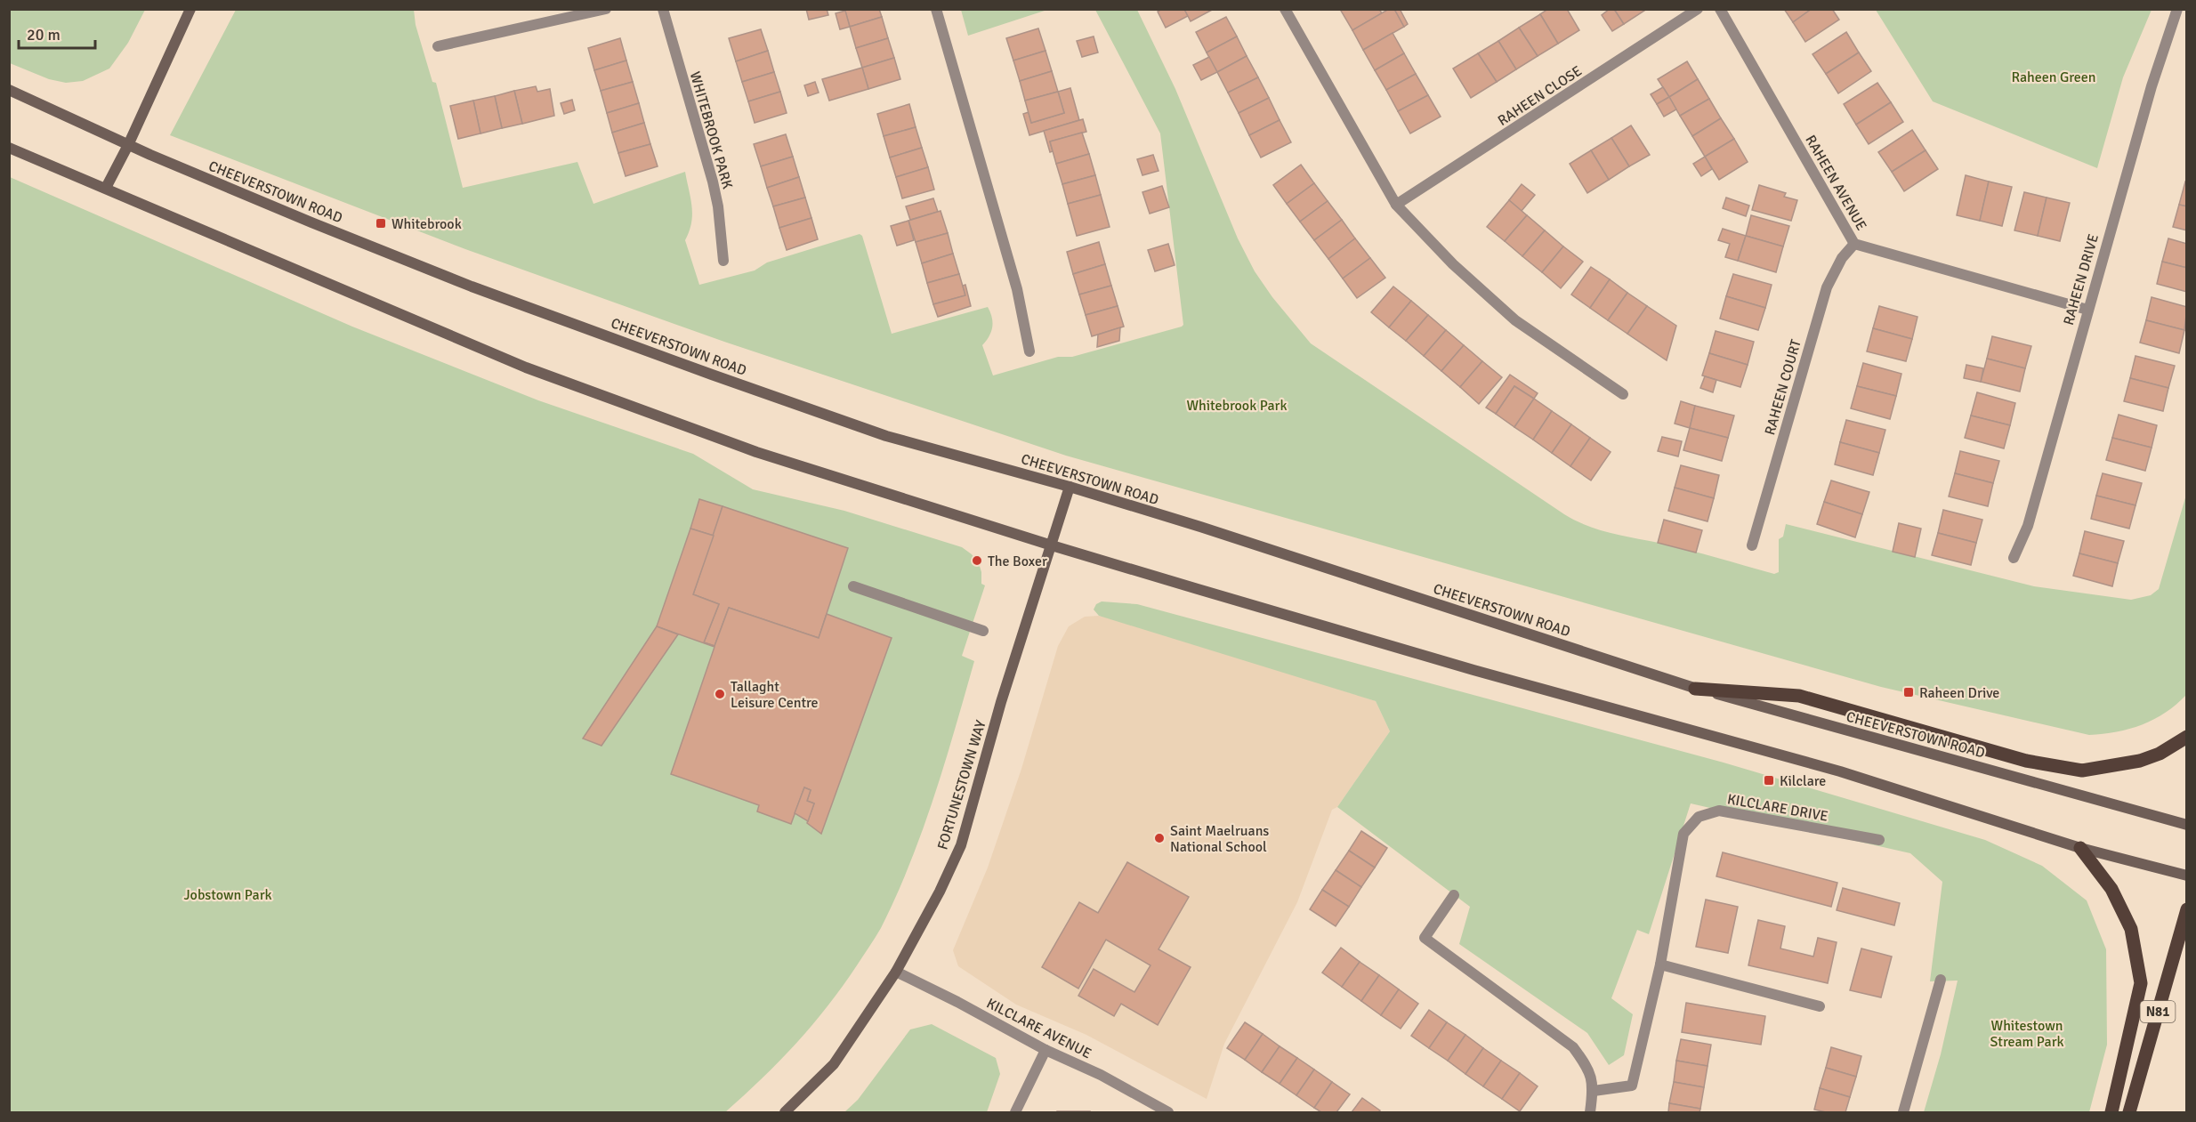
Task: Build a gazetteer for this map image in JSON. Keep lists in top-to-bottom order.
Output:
{
  "streets": {
    "main road": ["CHEEVERSTOWN ROAD", "FORTUNESTOWN WAY", "N81"],
    "street": [
      "RAHEEN CLOSE",
      "WHITEBROOK PARK",
      "RAHEEN AVENUE",
      "RAHEEN DRIVE",
      "RAHEEN COURT",
      "KILCLARE DRIVE",
      "KILCLARE AVENUE"
    ]
  },
  "crossings": [
    ["RAHEEN AVENUE", "RAHEEN DRIVE"],
    ["RAHEEN AVENUE", "RAHEEN COURT"],
    ["CHEEVERSTOWN ROAD", "FORTUNESTOWN WAY"],
    ["FORTUNESTOWN WAY", "KILCLARE AVENUE"]
  ],
  "parks": [
    "Raheen Green",
    "Whitebrook Park",
    "Jobstown Park",
    "Whitestown Stream Park"
  ],
  "places": {
    "transit": ["Whitebrook", "Raheen Drive", "Kilclare"],
    "other": ["The Boxer", "Tallaght Leisure Centre", "Saint Maelruans National School"]
  },
  "scale_bar": "20 m"
}
